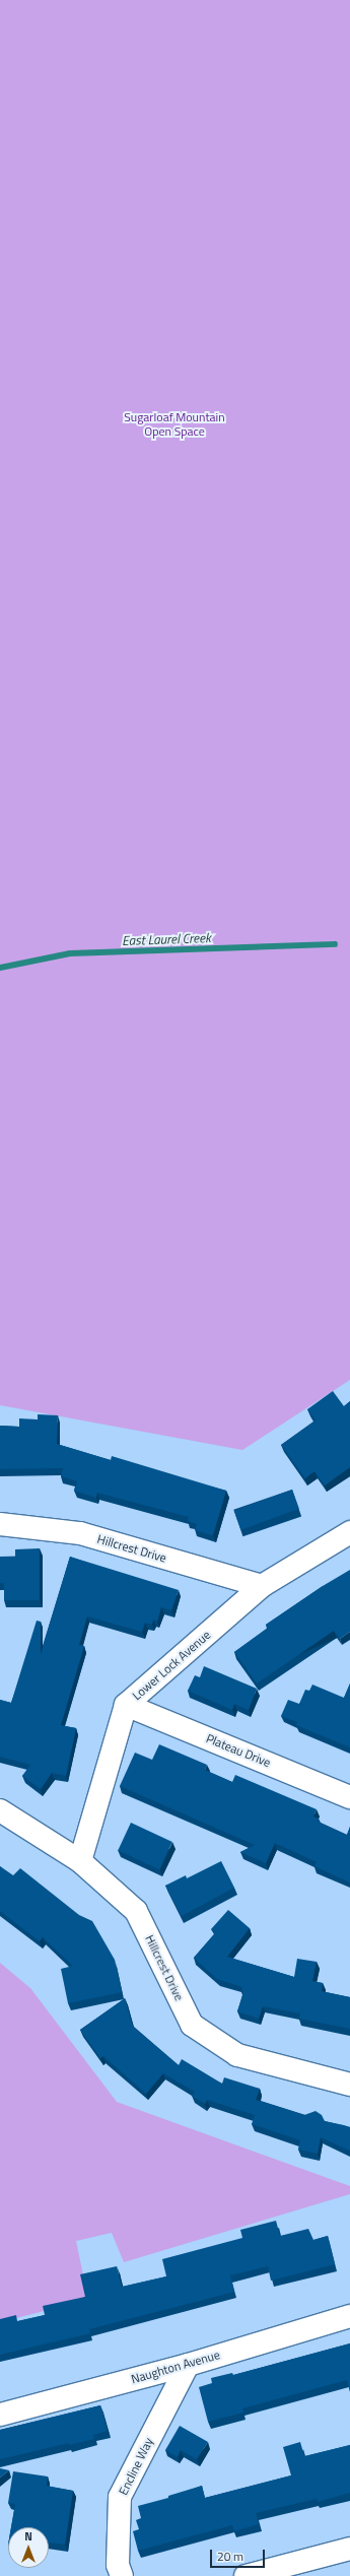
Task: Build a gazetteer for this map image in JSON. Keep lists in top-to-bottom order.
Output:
{
  "streets": {
    "street": [
      "Hillcrest Drive",
      "Lower Lock Avenue",
      "Plateau Drive",
      "Naughton Avenue",
      "Encline Way"
    ]
  },
  "crossings": [
    ["Hillcrest Drive", "Lower Lock Avenue"],
    ["Lower Lock Avenue", "Plateau Drive"],
    ["Naughton Avenue", "Encline Way"]
  ],
  "water": ["East Laurel Creek"],
  "parks": ["Sugarloaf Mountain Open Space"],
  "scale_bar": "20 m",
  "north": "top"
}
